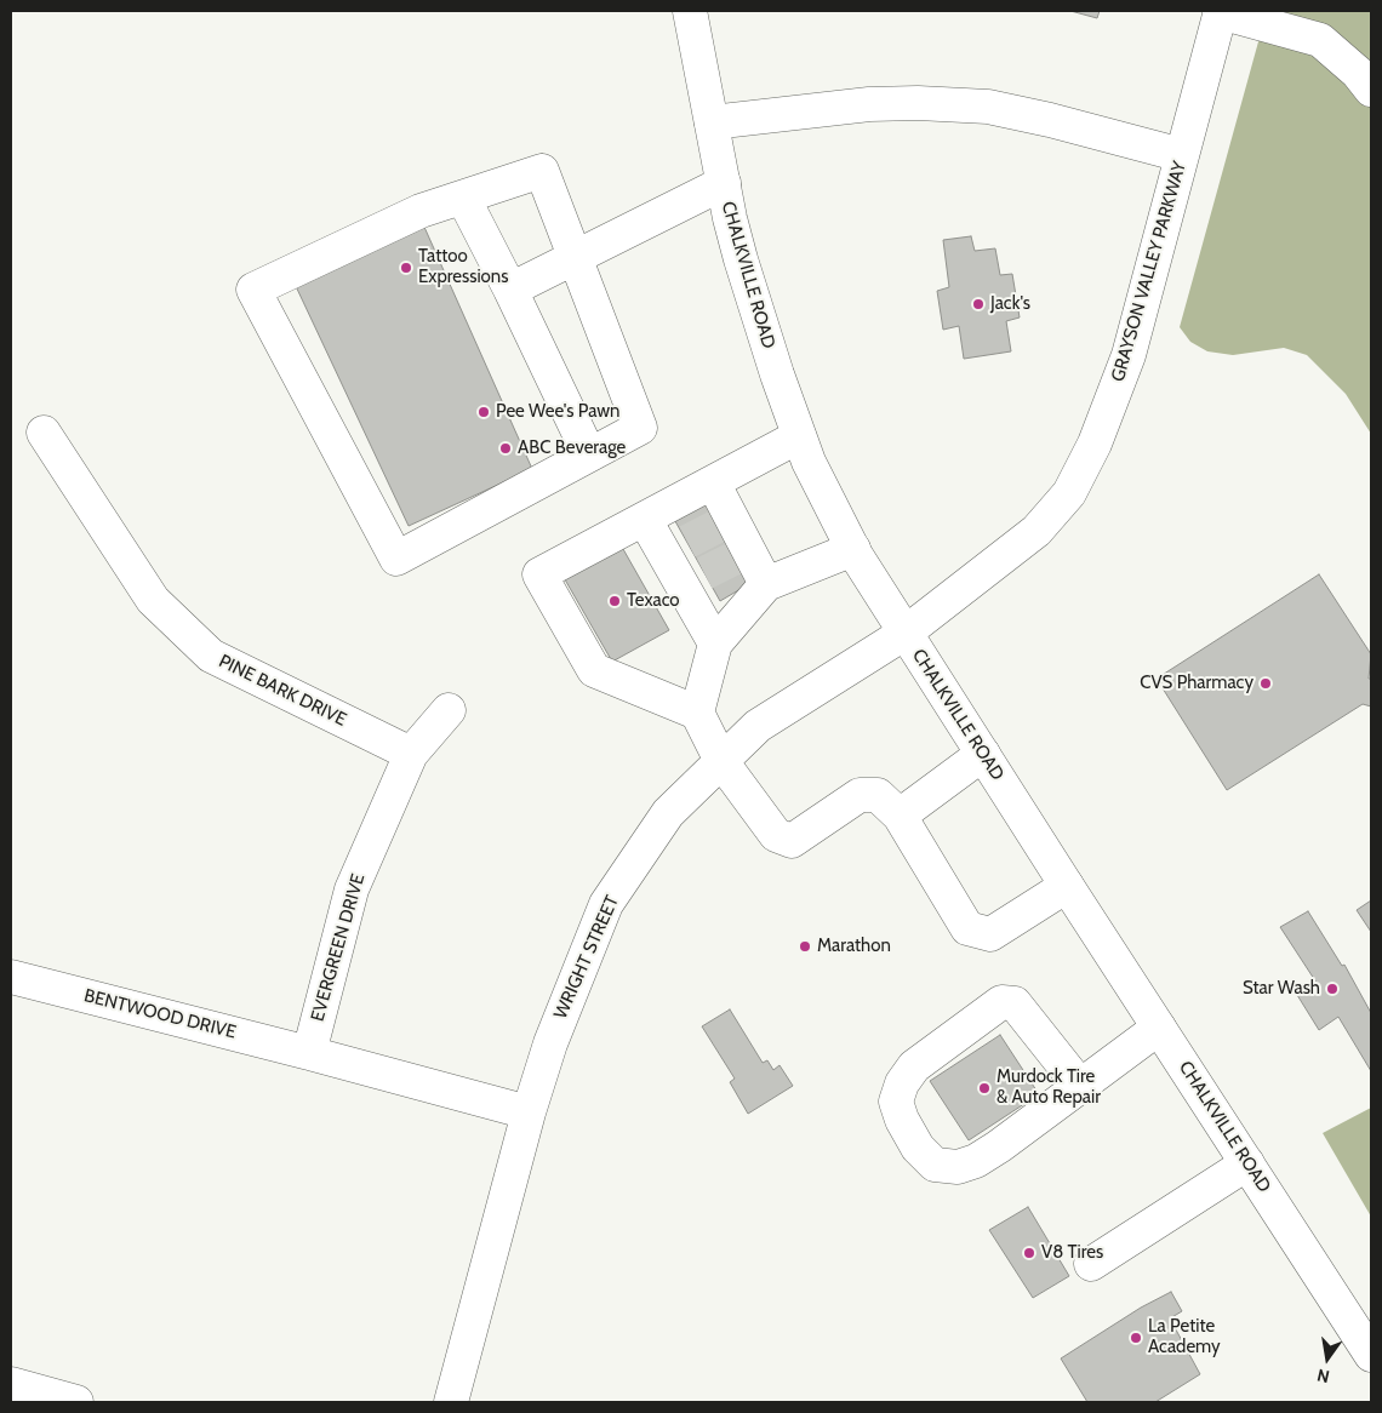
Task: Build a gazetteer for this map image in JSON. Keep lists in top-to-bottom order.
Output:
{
  "streets": {
    "street": [
      "GRAYSON VALLEY PARKWAY",
      "CHALKVILLE ROAD",
      "PINE BARK DRIVE",
      "EVERGREEN DRIVE",
      "WRIGHT STREET",
      "BENTWOOD DRIVE"
    ]
  },
  "crossings": [
    ["GRAYSON VALLEY PARKWAY", "CHALKVILLE ROAD"],
    ["GRAYSON VALLEY PARKWAY", "WRIGHT STREET"],
    ["CHALKVILLE ROAD", "WRIGHT STREET"],
    ["PINE BARK DRIVE", "EVERGREEN DRIVE"],
    ["EVERGREEN DRIVE", "BENTWOOD DRIVE"]
  ],
  "places": [
    "Tattoo Expressions",
    "Jack's",
    "Pee Wee's Pawn",
    "ABC Beverage",
    "Texaco",
    "CVS Pharmacy",
    "Marathon",
    "Star Wash",
    "Murdock Tire & Auto Repair",
    "V8 Tires",
    "La Petite Academy"
  ],
  "north": "bottom"
}
